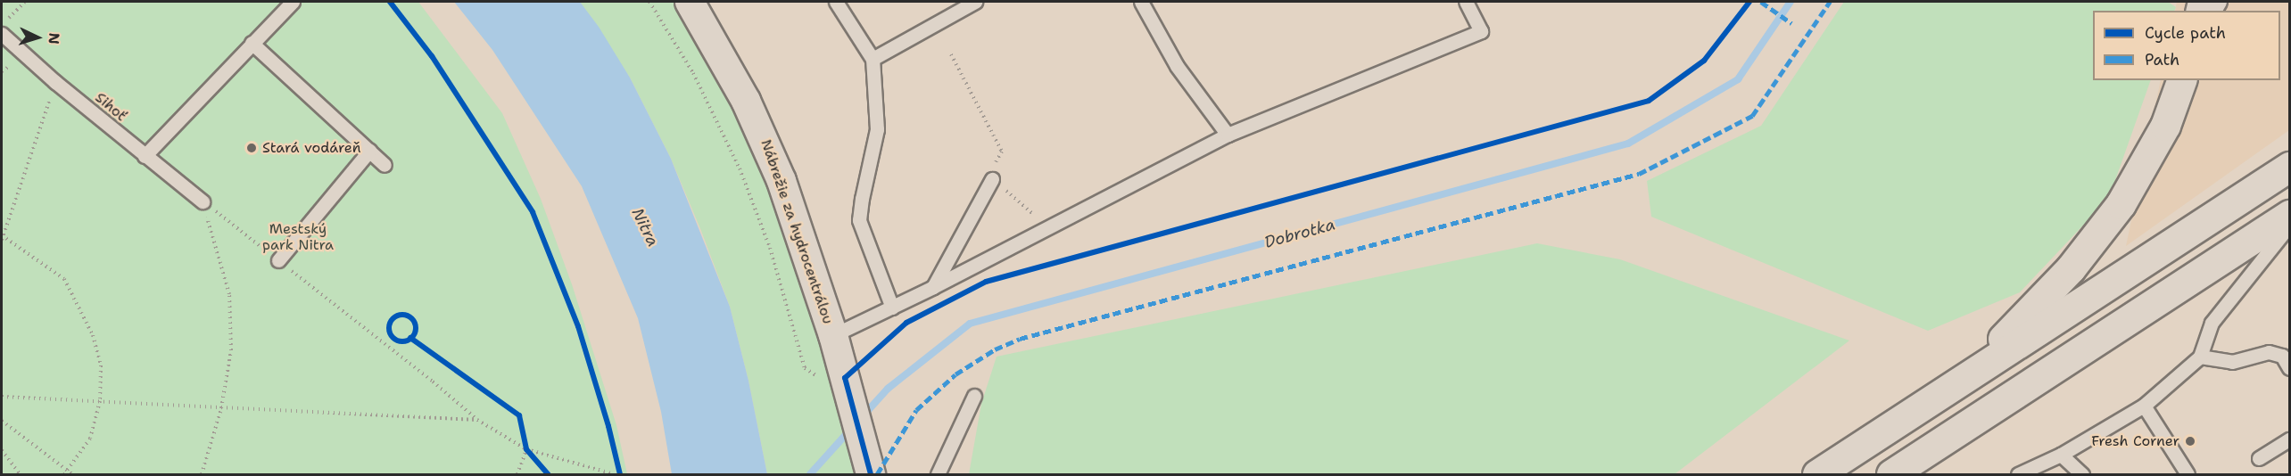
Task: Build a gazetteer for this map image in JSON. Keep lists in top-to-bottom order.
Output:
{
  "streets": {
    "street": ["Nábrežie za hydrocentrálou"],
    "lane": ["Sihoť"]
  },
  "water": ["Nitra", "Dobrotka"],
  "parks": ["Mestský park Nitra"],
  "places": ["Stará vodáreň", "Fresh Corner"],
  "legend": ["Cycle path", "Path"],
  "north": "right"
}
